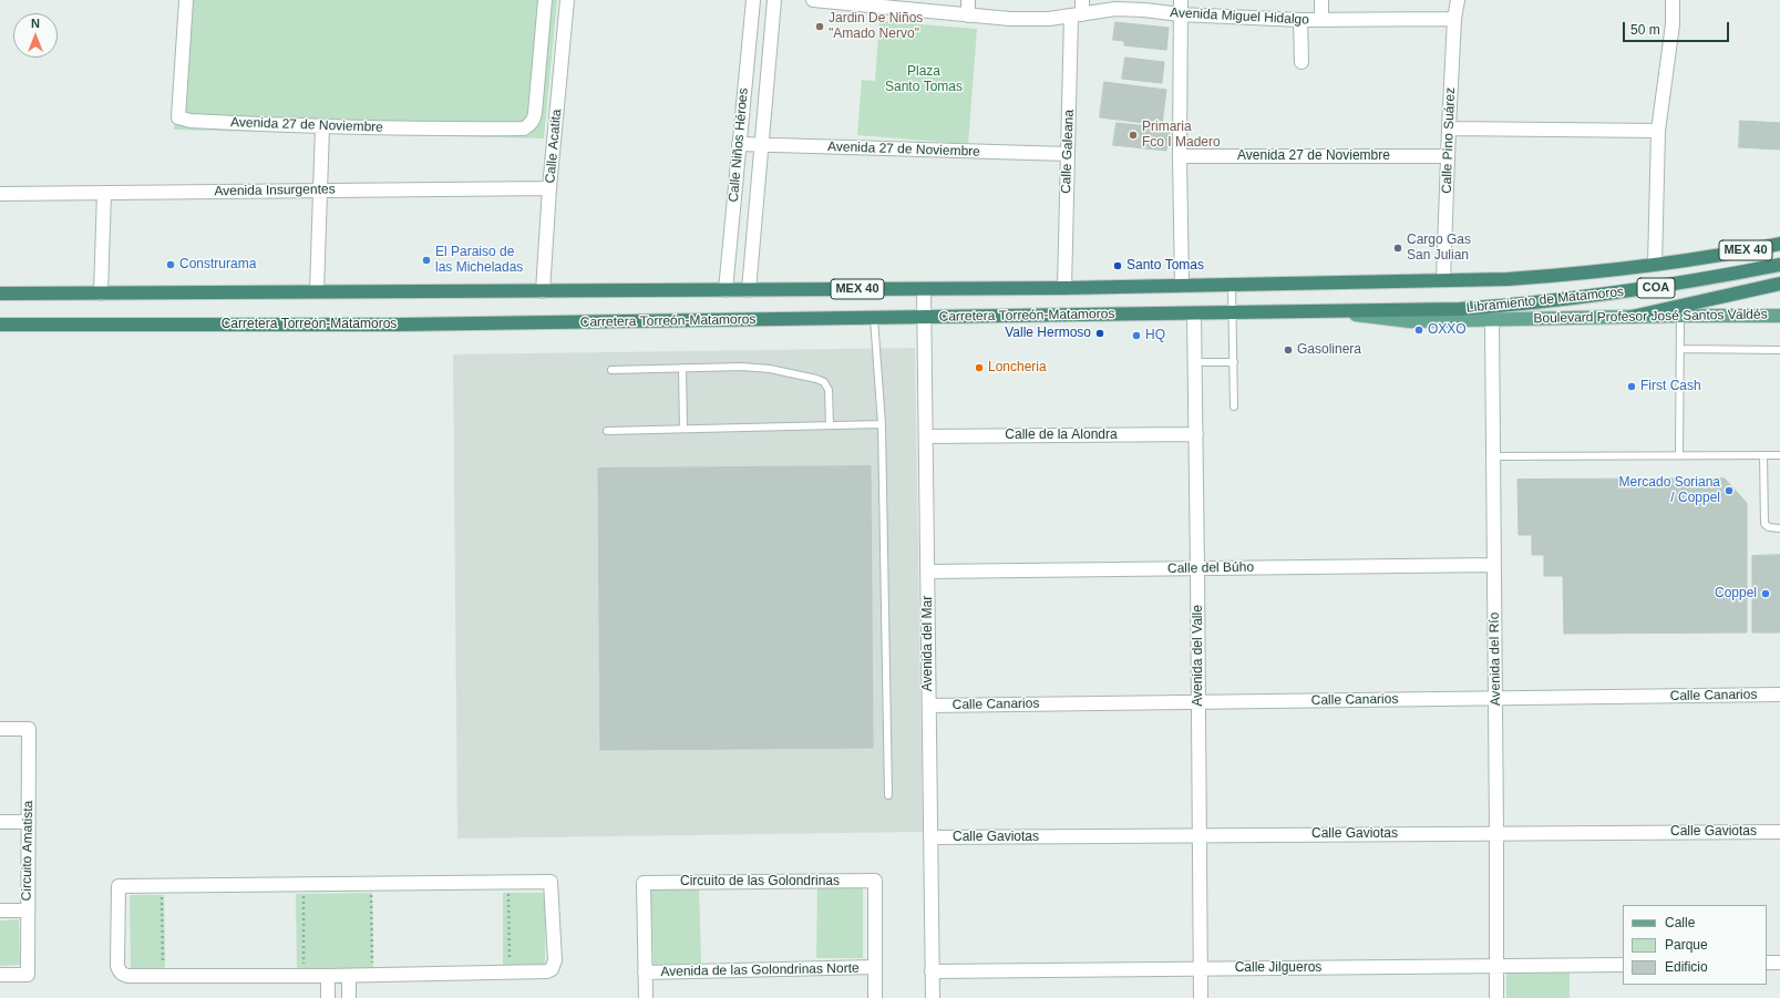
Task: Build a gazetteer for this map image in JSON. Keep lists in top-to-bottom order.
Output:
{
  "streets": {
    "highway": [
      "MEX 40",
      "COA",
      "Libramiento de Matamoros",
      "Carretera Torreón-Matamoros"
    ],
    "main road": ["Boulevard Profesor José Santos Valdés"],
    "street": [
      "Avenida Miguel Hidalgo",
      "Avenida 27 de Noviembre",
      "Calle Pino Suárez",
      "Calle Niños Héroes",
      "Calle Acatita",
      "Calle Galeana",
      "Avenida Insurgentes",
      "Calle de la Alondra",
      "Calle del Búho",
      "Avenida del Mar",
      "Avenida del Valle",
      "Avenida del Río",
      "Calle Canarios",
      "Calle Gaviotas",
      "Circuito Amatista",
      "Circuito de las Golondrinas",
      "Calle Jilgueros",
      "Avenida de las Golondrinas Norte"
    ]
  },
  "crossings": [
    ["Avenida Miguel Hidalgo", "Calle Pino Suárez"],
    ["Avenida Miguel Hidalgo", "Calle Galeana"],
    ["Avenida 27 de Noviembre", "Calle Pino Suárez"],
    ["Avenida 27 de Noviembre", "Calle Niños Héroes"],
    ["Avenida 27 de Noviembre", "Calle Galeana"],
    ["Calle Pino Suárez", "MEX 40"],
    ["Calle Niños Héroes", "MEX 40"],
    ["Calle Acatita", "Avenida Insurgentes"],
    ["Calle Acatita", "MEX 40"],
    ["Calle Galeana", "MEX 40"],
    ["MEX 40", "Avenida del Mar"],
    ["Libramiento de Matamoros", "Carretera Torreón-Matamoros"],
    ["Libramiento de Matamoros", "Boulevard Profesor José Santos Valdés"],
    ["Carretera Torreón-Matamoros", "Boulevard Profesor José Santos Valdés"],
    ["Carretera Torreón-Matamoros", "Avenida del Mar"],
    ["Carretera Torreón-Matamoros", "Avenida del Valle"],
    ["Boulevard Profesor José Santos Valdés", "Avenida del Río"],
    ["Calle de la Alondra", "Avenida del Mar"],
    ["Calle de la Alondra", "Avenida del Valle"],
    ["Calle del Búho", "Avenida del Mar"],
    ["Calle del Búho", "Avenida del Valle"],
    ["Calle del Búho", "Avenida del Río"],
    ["Avenida del Mar", "Calle Canarios"],
    ["Avenida del Mar", "Calle Gaviotas"],
    ["Avenida del Mar", "Calle Jilgueros"],
    ["Avenida del Valle", "Calle Canarios"],
    ["Avenida del Valle", "Calle Gaviotas"],
    ["Avenida del Valle", "Calle Jilgueros"],
    ["Avenida del Río", "Calle Canarios"],
    ["Avenida del Río", "Calle Gaviotas"],
    ["Avenida del Río", "Calle Jilgueros"],
    ["Circuito de las Golondrinas", "Avenida de las Golondrinas Norte"]
  ],
  "parks": ["Plaza Santo Tomas"],
  "places": [
    "Jardin De Niños \"Amado Nervo\"",
    "Primaria Fco I Madero",
    "Cargo Gas San Julian",
    "El Paraiso de las Micheladas",
    "Construrama",
    "Santo Tomas",
    "OXXO",
    "Valle Hermoso",
    "HQ",
    "Gasolinera",
    "Loncheria",
    "First Cash",
    "Mercado Soriana / Coppel",
    "Coppel"
  ],
  "legend": ["Calle", "Parque", "Edificio"],
  "scale_bar": "50 m",
  "north": "top"
}
